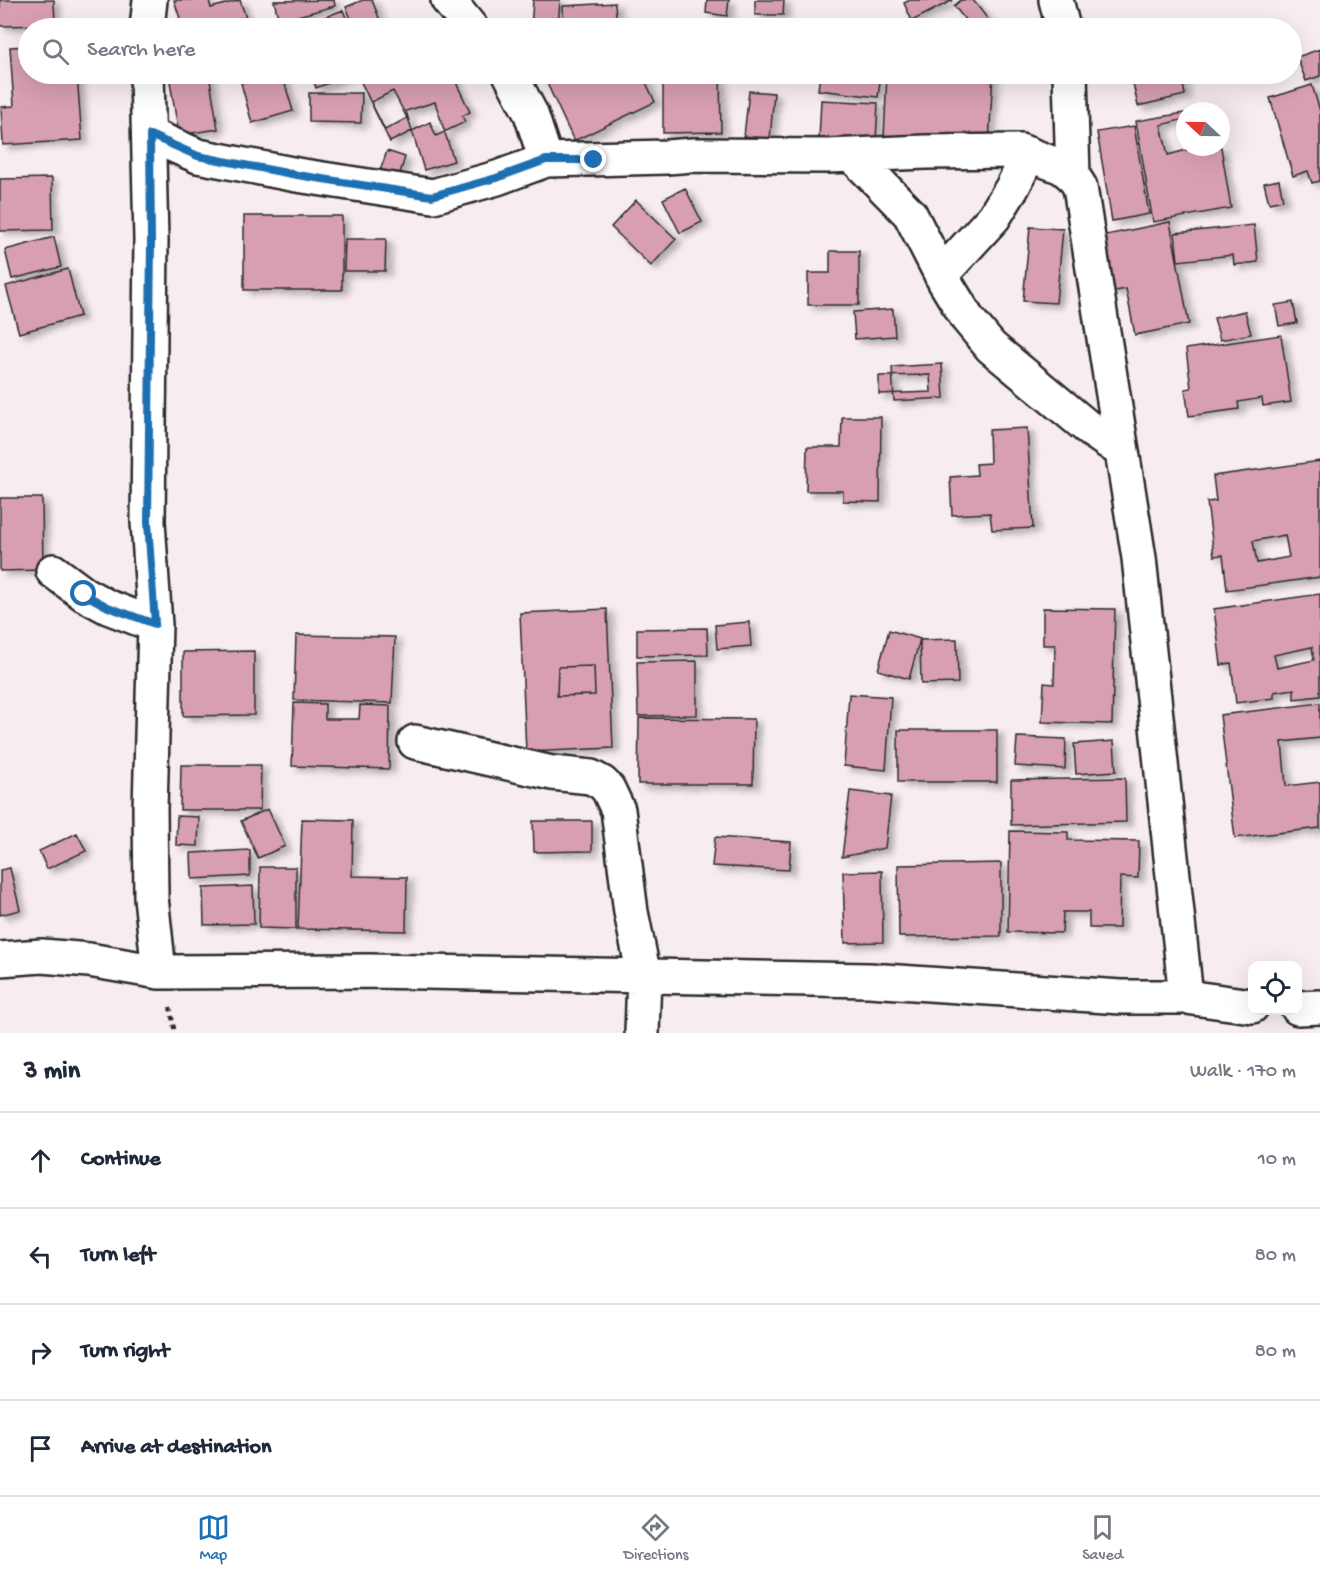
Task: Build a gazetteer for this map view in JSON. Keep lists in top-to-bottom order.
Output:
{
  "north": "left",
  "page": {
    "search": "Search here",
    "heading": ["3 min", "Walk · 170 m"],
    "list": [
      ["Continue", "10 m"],
      ["Turn left", "80 m"],
      ["Turn right", "80 m"],
      "Arrive at destination"
    ],
    "nav": ["Map", "Directions", "Saved"]
  }
}
